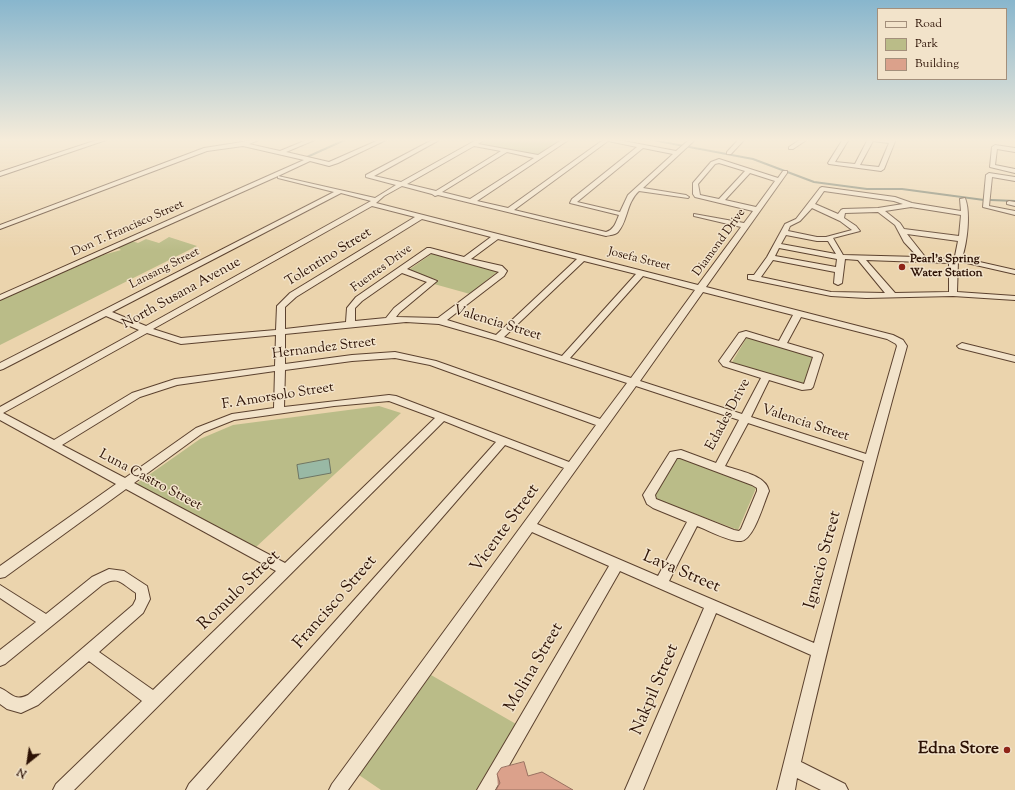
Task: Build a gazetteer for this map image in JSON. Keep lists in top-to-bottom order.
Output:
{
  "streets": {
    "street": [
      "Don T. Francisco Street",
      "Diamond Drive",
      "Tolentino Street",
      "Josefa Street",
      "Lansang Street",
      "Fuentes Drive",
      "North Susana Avenue",
      "Valencia Street",
      "Hernandez Street",
      "F. Amorsolo Street",
      "Edades Drive",
      "Luna Castro Street",
      "Vicente Street",
      "Ignacio Street",
      "Lava Street",
      "Romulo Street",
      "Francisco Street",
      "Molina Street",
      "Nakpil Street"
    ]
  },
  "crossings": [
    ["Diamond Drive", "Josefa Street"],
    ["Diamond Drive", "Vicente Street"],
    ["Tolentino Street", "Josefa Street"],
    ["Tolentino Street", "Valencia Street"],
    ["Tolentino Street", "Hernandez Street"],
    ["Tolentino Street", "F. Amorsolo Street"],
    ["Josefa Street", "Lansang Street"],
    ["Josefa Street", "North Susana Avenue"],
    ["Josefa Street", "Vicente Street"],
    ["Josefa Street", "Ignacio Street"],
    ["Lansang Street", "Valencia Street"],
    ["Fuentes Drive", "Valencia Street"],
    ["North Susana Avenue", "Valencia Street"],
    ["Valencia Street", "Edades Drive"],
    ["Valencia Street", "Vicente Street"],
    ["Valencia Street", "Ignacio Street"],
    ["Hernandez Street", "Luna Castro Street"],
    ["Hernandez Street", "Vicente Street"],
    ["F. Amorsolo Street", "Luna Castro Street"],
    ["F. Amorsolo Street", "Vicente Street"],
    ["F. Amorsolo Street", "Romulo Street"],
    ["F. Amorsolo Street", "Francisco Street"],
    ["Luna Castro Street", "Romulo Street"],
    ["Vicente Street", "Lava Street"],
    ["Ignacio Street", "Lava Street"],
    ["Lava Street", "Molina Street"],
    ["Lava Street", "Nakpil Street"]
  ],
  "places": ["Pearl's Spring Water Station", "Edna Store"],
  "legend": ["Road", "Park", "Building"],
  "north": "bottom left"
}
